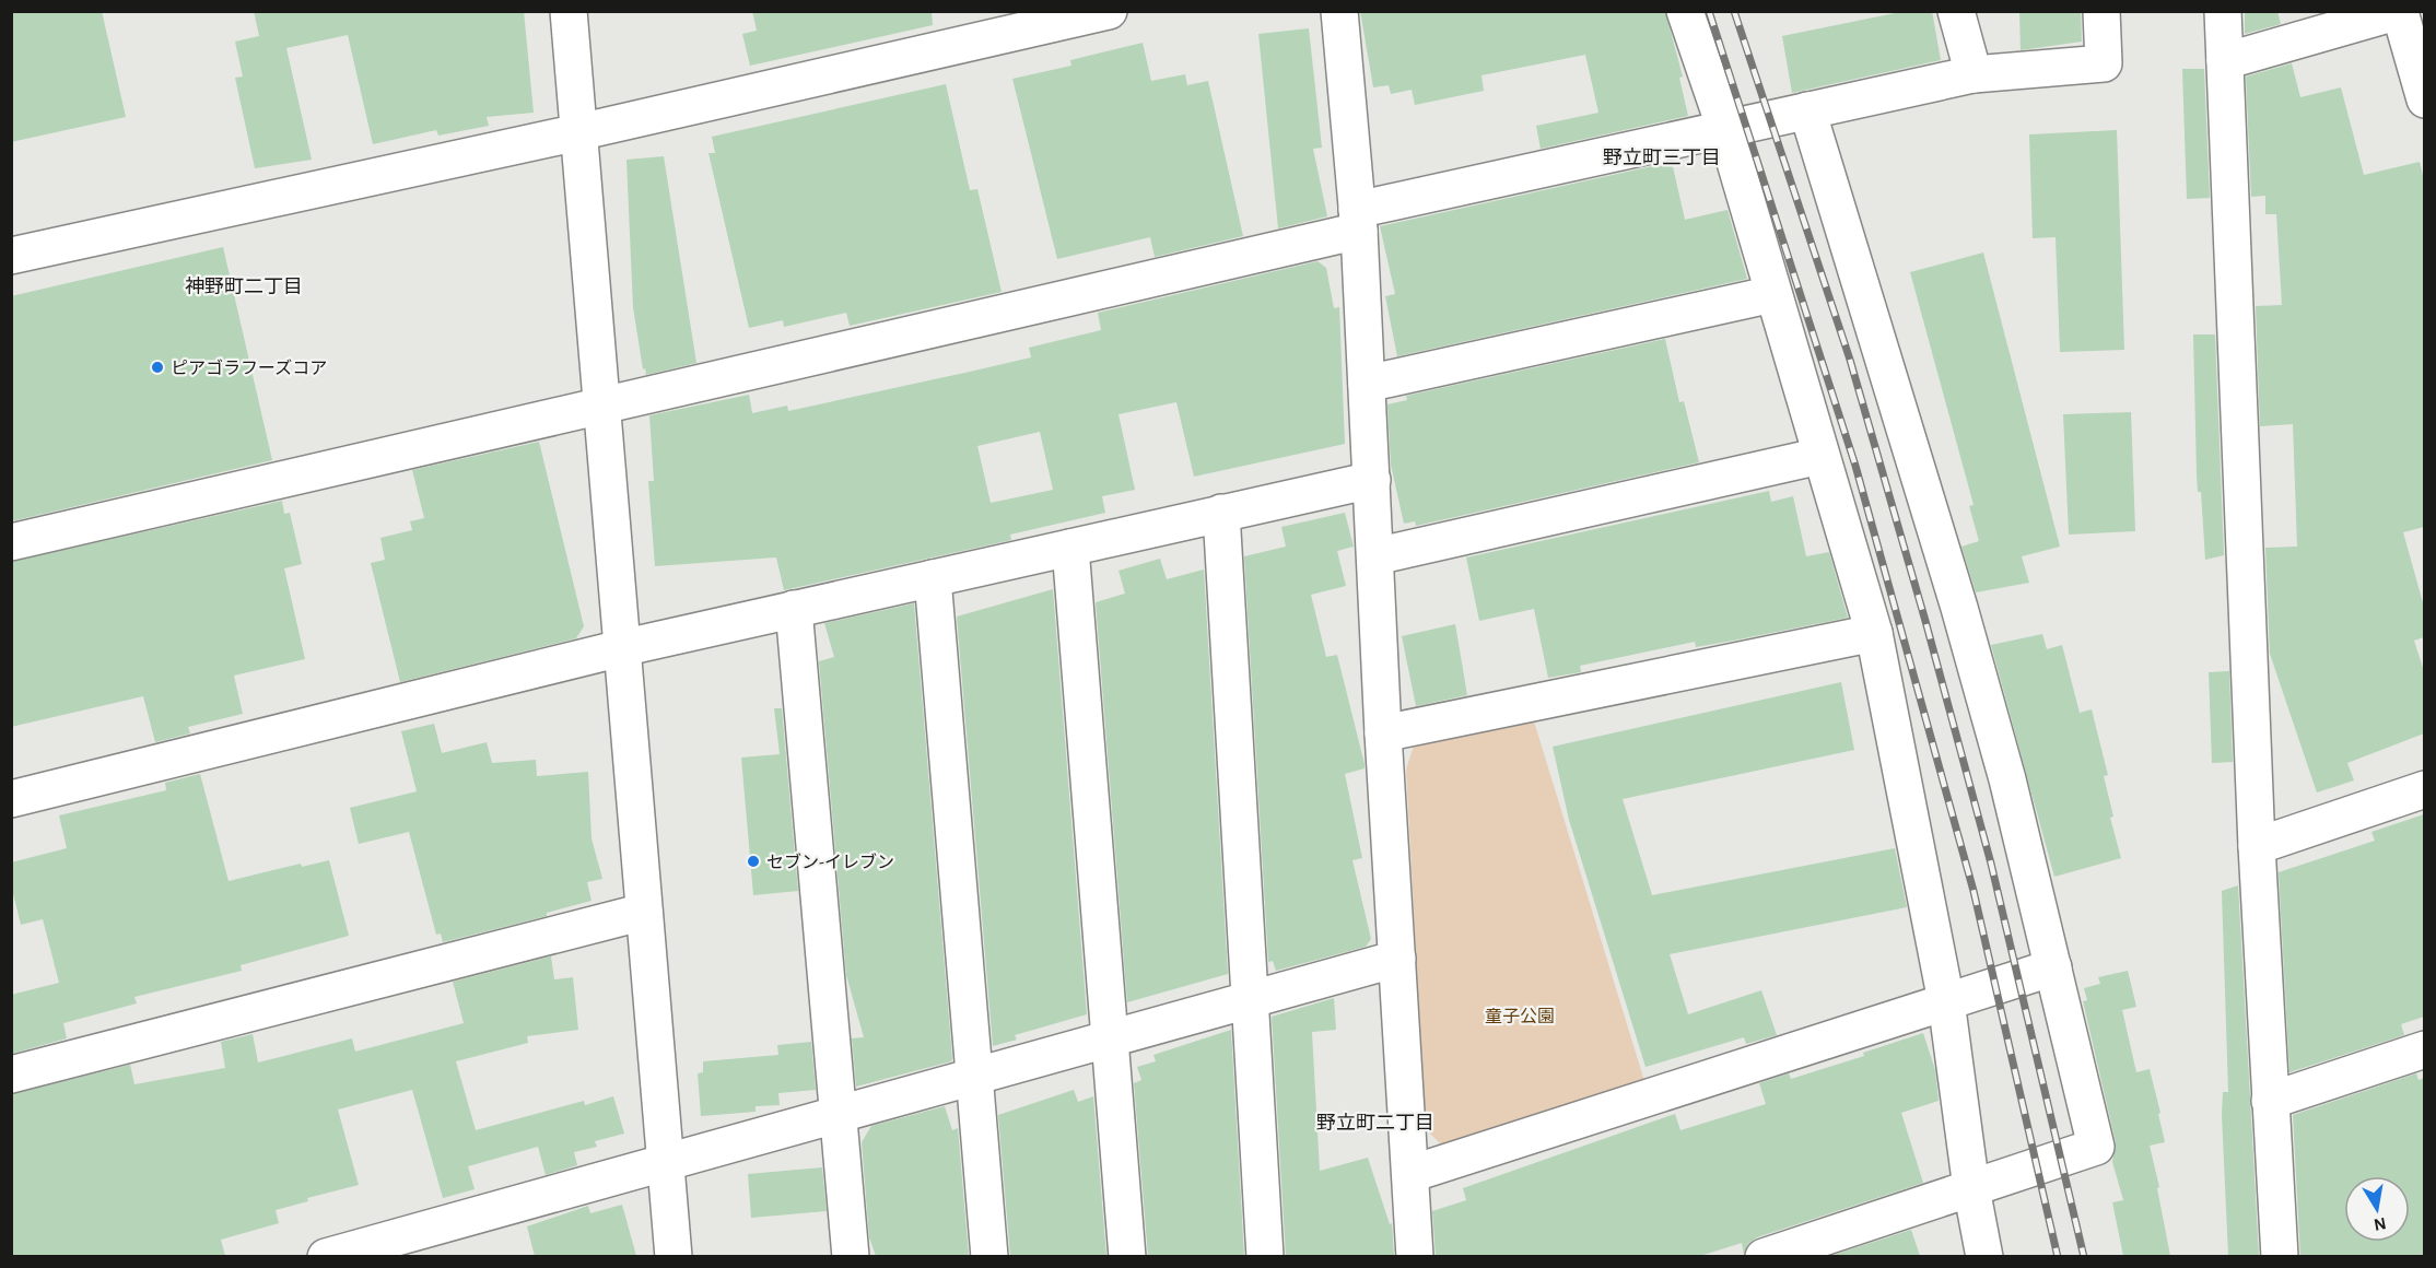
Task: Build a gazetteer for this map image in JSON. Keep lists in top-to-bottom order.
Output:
{
  "districts": ["野立町三丁目", "神野町二丁目", "野立町二丁目"],
  "parks": ["童子公園"],
  "places": ["ピアゴラフーズコア", "セブン-イレブン"],
  "north": "bottom"
}
